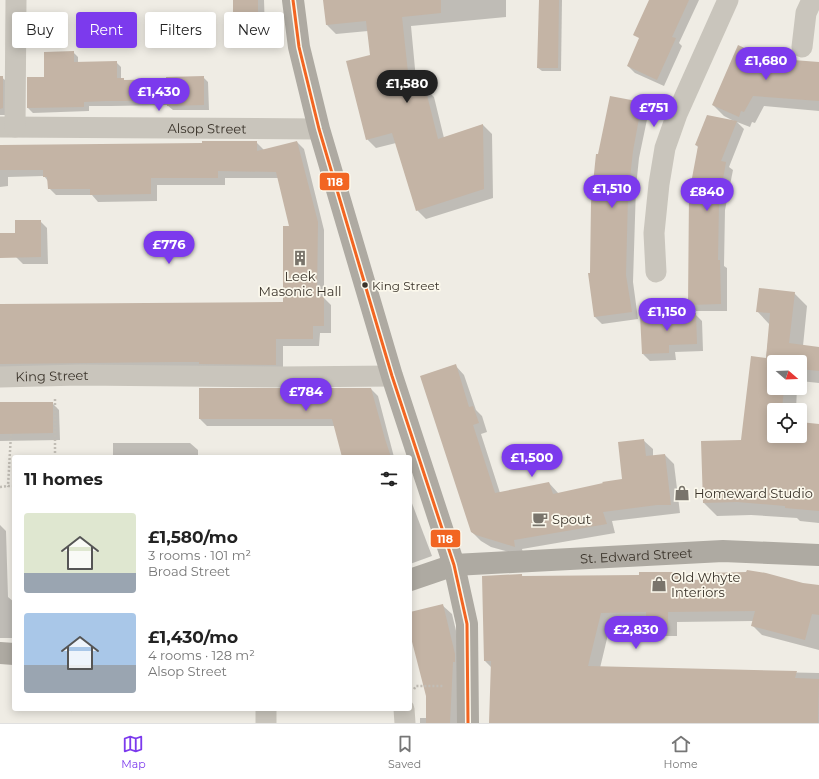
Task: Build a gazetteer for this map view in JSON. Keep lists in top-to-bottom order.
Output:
{
  "streets": {
    "highway": ["St. Edward Street"],
    "street": ["Alsop Street", "King Street"]
  },
  "places": {
    "building": ["Leek Masonic Hall"],
    "other": ["King Street"],
    "shop": ["Homeward Studio", "Old Whyte Interiors"],
    "cafe": ["Spout"]
  },
  "lines": ["transit line 118"],
  "north": "right",
  "page": {
    "chip": [
      "Buy",
      "Rent",
      "Filters",
      "New"
    ],
    "price": [
      "£1,680",
      "£1,580",
      "£1,430",
      "£751",
      "£1,510",
      "£840",
      "£776",
      "£1,150",
      "£784",
      "£1,500",
      "£2,830"
    ],
    "heading": "11 homes",
    "list": [
      {
        "name": "£1,580/mo",
        "note": "3 rooms · 101 m² · Broad Street"
      },
      {
        "name": "£1,430/mo",
        "note": "4 rooms · 128 m² · Alsop Street"
      }
    ],
    "tabs": ["Map", "Saved", "Home"]
  }
}
